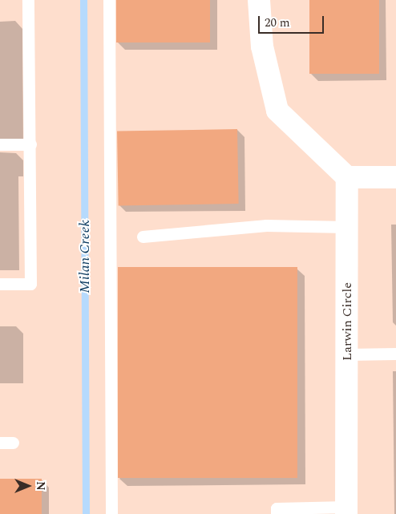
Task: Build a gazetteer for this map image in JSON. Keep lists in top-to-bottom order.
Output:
{
  "streets": {
    "street": ["Larwin Circle"]
  },
  "water": ["Milan Creek"],
  "scale_bar": "20 m",
  "north": "right"
}
